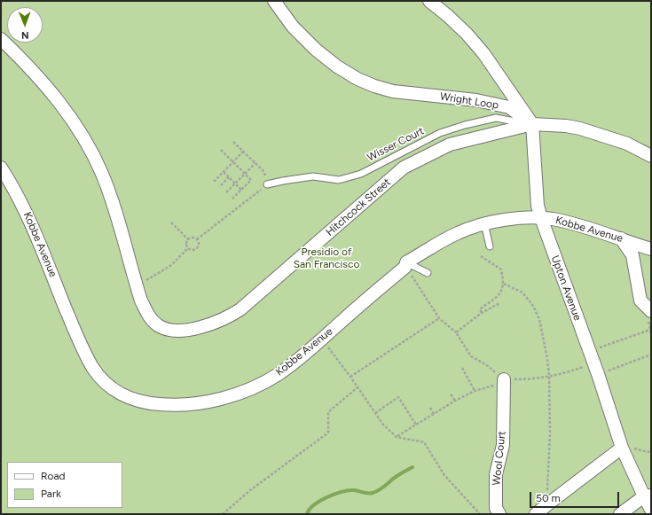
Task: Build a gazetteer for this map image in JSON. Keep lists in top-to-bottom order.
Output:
{
  "streets": {
    "street": [
      "Wright Loop",
      "Hitchcock Street",
      "Kobbe Avenue",
      "Upton Avenue",
      "Wool Court"
    ],
    "lane": ["Wisser Court"]
  },
  "crossings": [
    ["Wright Loop", "Wisser Court"],
    ["Wright Loop", "Hitchcock Street"],
    ["Wright Loop", "Upton Avenue"],
    ["Wisser Court", "Hitchcock Street"],
    ["Wisser Court", "Upton Avenue"],
    ["Hitchcock Street", "Upton Avenue"],
    ["Kobbe Avenue", "Upton Avenue"]
  ],
  "parks": ["Presidio of San Francisco"],
  "legend": ["Road", "Park"],
  "scale_bar": "50 m",
  "north": "bottom"
}
